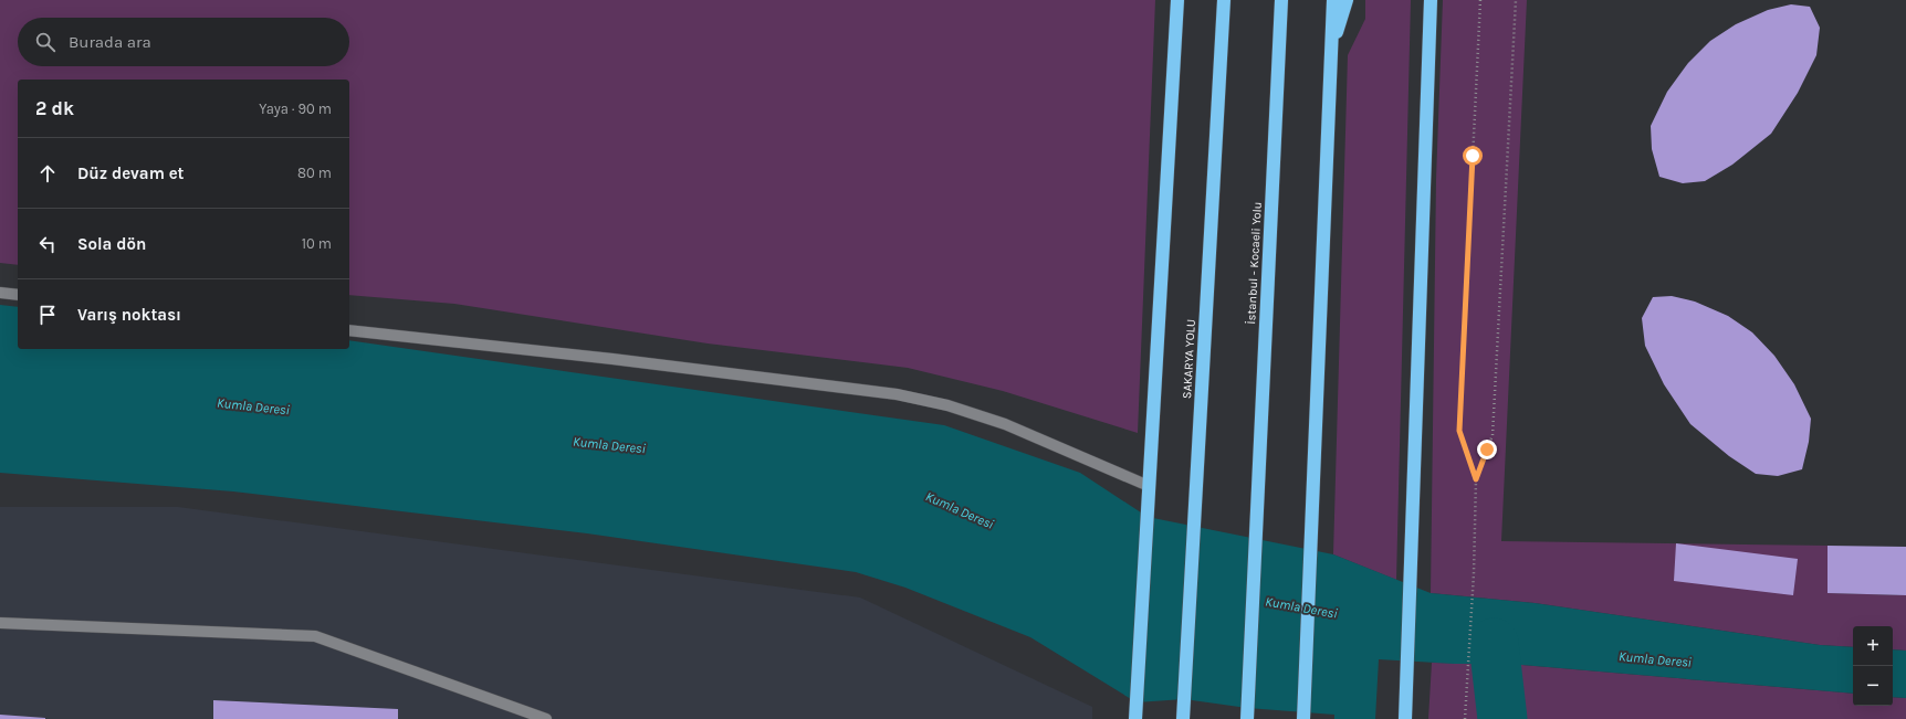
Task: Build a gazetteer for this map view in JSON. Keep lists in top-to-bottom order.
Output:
{
  "streets": {
    "highway": ["İstanbul - Kocaeli Yolu", "SAKARYA YOLU"]
  },
  "water": ["Kumla Deresi"],
  "page": {
    "search": "Burada ara",
    "heading": ["2 dk", "Yaya · 90 m"],
    "list": [
      ["Düz devam et", "80 m"],
      ["Sola dön", "10 m"],
      "Varış noktası"
    ],
    "map_buttons": ["+", "−"]
  }
}
